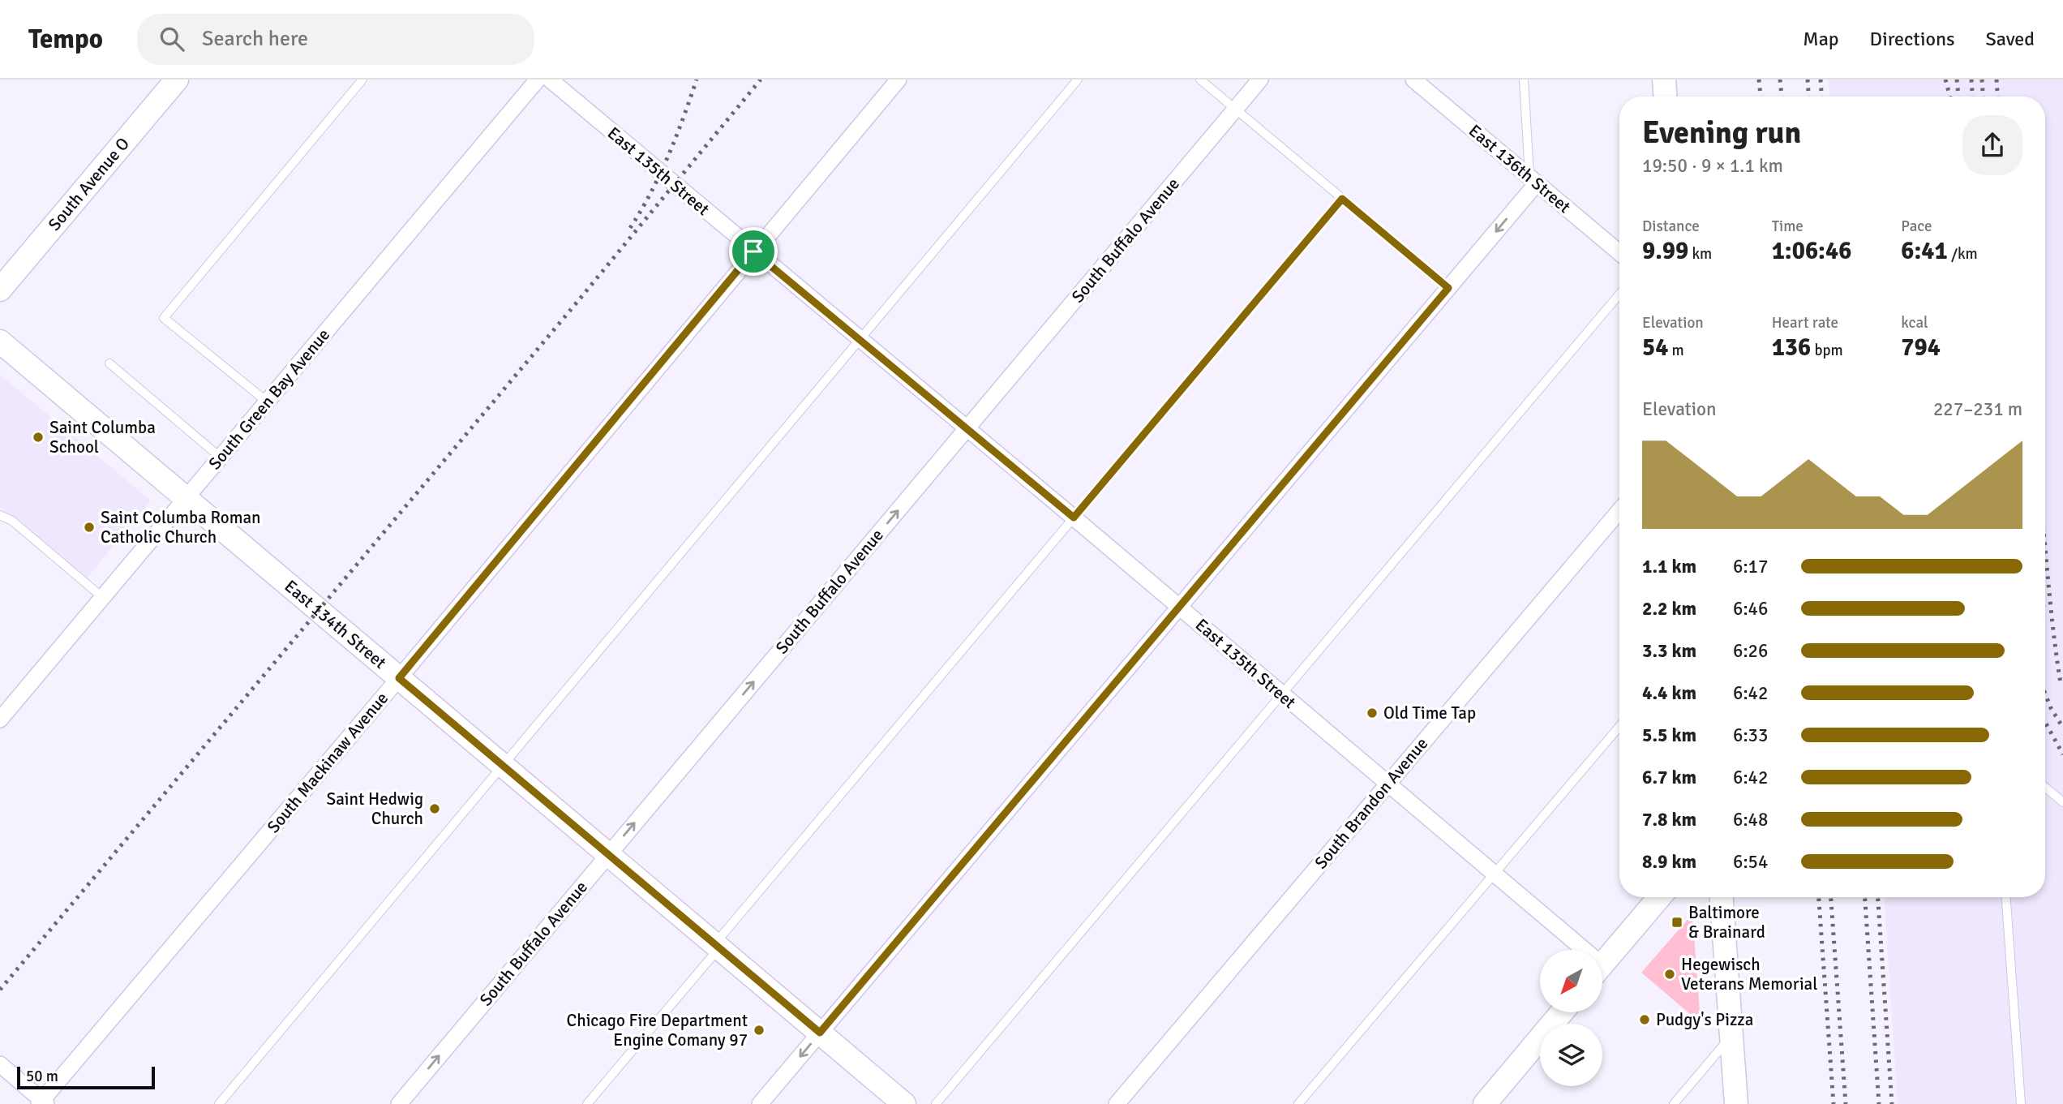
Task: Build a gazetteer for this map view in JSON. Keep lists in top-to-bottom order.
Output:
{
  "streets": {
    "street": [
      "East 136th Street",
      "East 135th Street",
      "South Avenue O",
      "South Buffalo Avenue",
      "South Green Bay Avenue",
      "East 134th Street",
      "South Mackinaw Avenue",
      "South Brandon Avenue"
    ]
  },
  "crossings": [
    ["East 135th Street", "South Buffalo Avenue"],
    ["East 135th Street", "South Mackinaw Avenue"],
    ["East 135th Street", "South Brandon Avenue"],
    ["South Buffalo Avenue", "East 134th Street"],
    ["South Green Bay Avenue", "East 134th Street"],
    ["East 134th Street", "South Mackinaw Avenue"]
  ],
  "one_way": ["South Buffalo Avenue"],
  "places": {
    "other": [
      "Saint Columba School",
      "Saint Columba Roman Catholic Church",
      "Old Time Tap",
      "Saint Hedwig Church",
      "Hegewisch Veterans Memorial",
      "Pudgy's Pizza",
      "Chicago Fire Department Engine Comany 97"
    ],
    "transit": ["Baltimore & Brainard"]
  },
  "scale_bar": "50 m",
  "north": "bottom left",
  "page": {
    "header": "Tempo",
    "search": "Search here",
    "nav": ["Map", "Directions", "Saved"],
    "heading": ["Evening run", "19:50 · 9 × 1.1 km"],
    "stats": [
      ["Distance", "9.99 km"],
      ["Time", "1:06:46"],
      ["Pace", "6:41 /km"],
      ["Elevation", "54 m"],
      ["Heart rate", "136 bpm"],
      ["kcal", "794"]
    ],
    "chart": ["Elevation", "227–231 m"],
    "list": [
      {
        "name": "1.1 km",
        "note": "6:17"
      },
      {
        "name": "2.2 km",
        "note": "6:46"
      },
      {
        "name": "3.3 km",
        "note": "6:26"
      },
      {
        "name": "4.4 km",
        "note": "6:42"
      },
      {
        "name": "5.5 km",
        "note": "6:33"
      },
      {
        "name": "6.7 km",
        "note": "6:42"
      },
      {
        "name": "7.8 km",
        "note": "6:48"
      },
      {
        "name": "8.9 km",
        "note": "6:54"
      }
    ],
    "scale": "50 m"
  }
}
